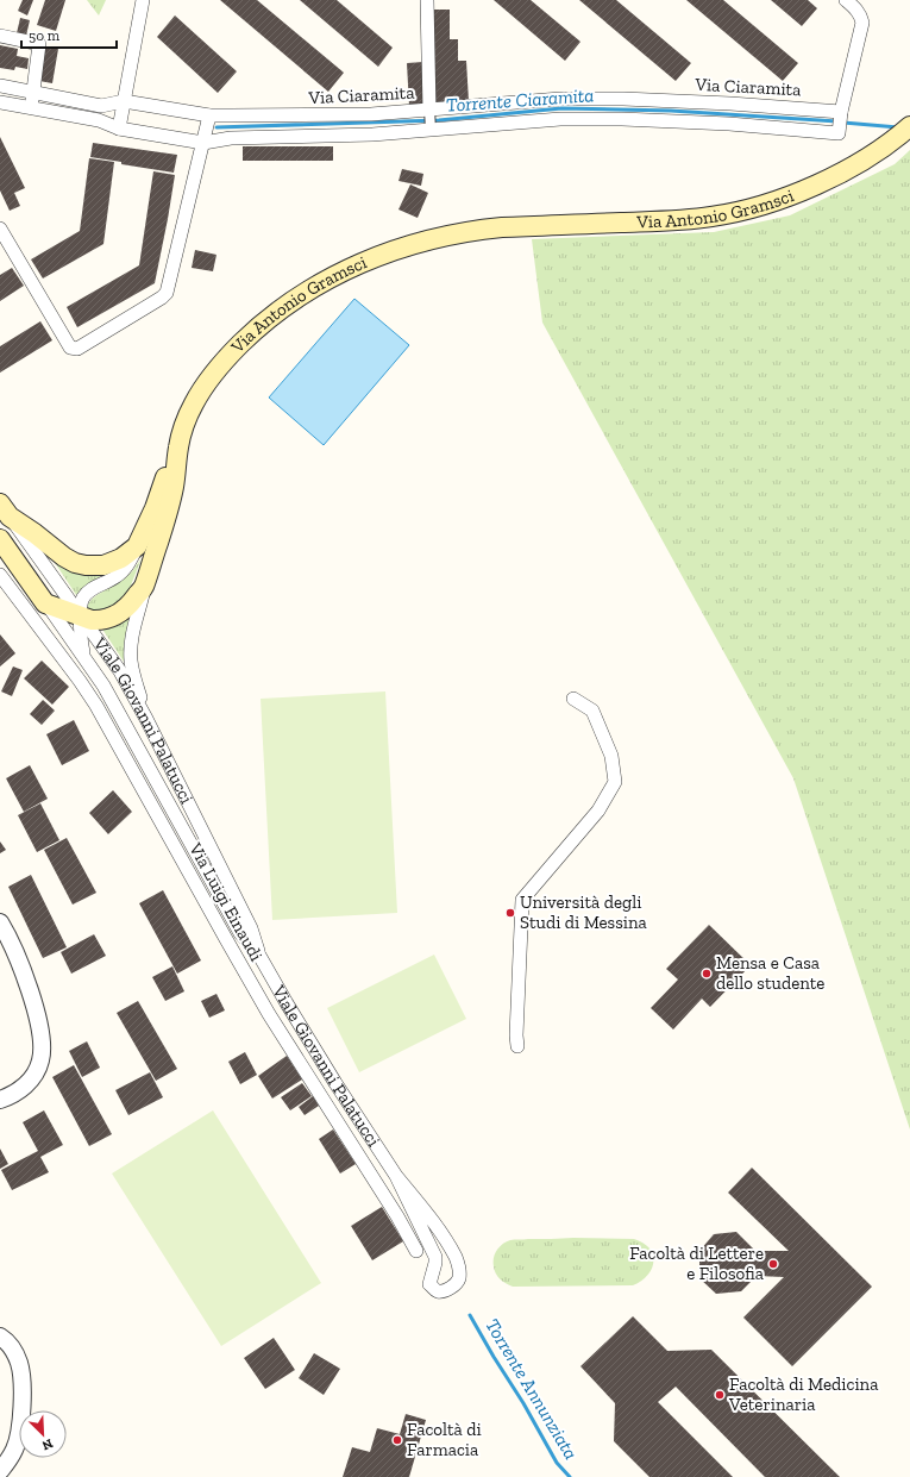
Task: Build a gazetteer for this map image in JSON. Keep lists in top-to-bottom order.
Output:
{
  "streets": {
    "main road": ["Via Antonio Gramsci", "Viale Giovanni Palatucci"],
    "street": ["Via Ciaramita", "Via Luigi Einaudi"]
  },
  "water": ["Torrente Ciaramita", "Torrente Annunziata"],
  "places": [
    "Università degli Studi di Messina",
    "Mensa e Casa dello studente",
    "Facoltà di Lettere e Filosofia",
    "Facoltà di Medicina Veterinaria",
    "Facoltà di Farmacia"
  ],
  "scale_bar": "50 m",
  "north": "bottom right"
}
